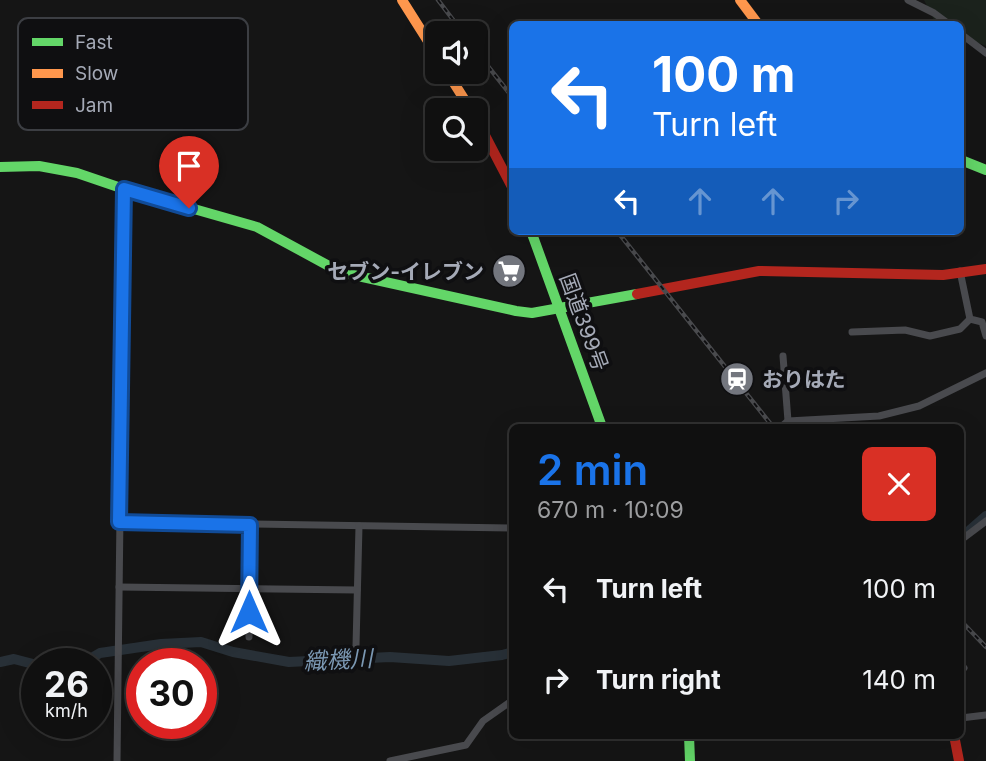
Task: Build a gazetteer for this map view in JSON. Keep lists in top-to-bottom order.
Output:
{
  "streets": {
    "main road": ["国道399号"]
  },
  "water": ["織機川"],
  "places": {
    "supermarket": ["セブン-イレブン"],
    "station": ["おりはた"]
  },
  "legend": ["Fast", "Slow", "Jam"],
  "page": {
    "turn": ["100 m", "Turn left"],
    "heading": ["2 min", "670 m · 10:09"],
    "list": [
      {
        "name": "Turn left",
        "value": "100 m"
      },
      {
        "name": "Turn right",
        "value": "140 m"
      }
    ],
    "speed": "26 km/h",
    "limit": "30"
  }
}
